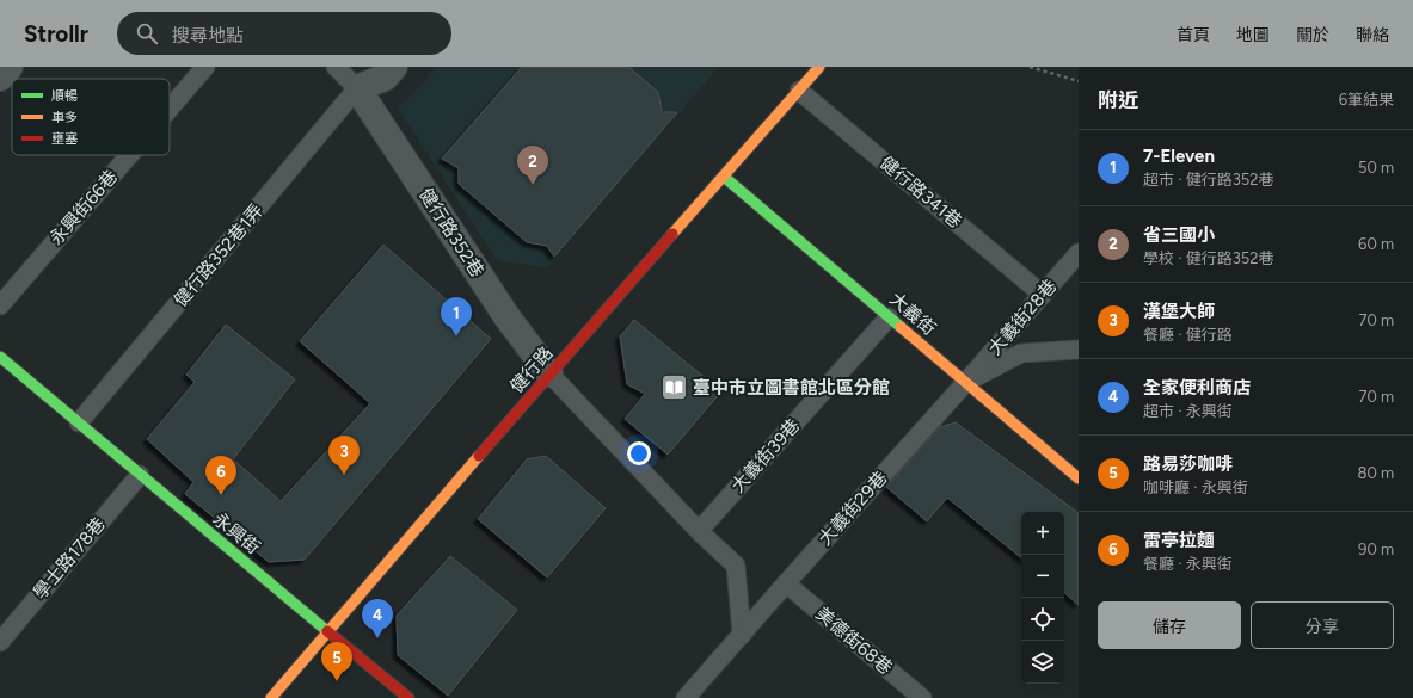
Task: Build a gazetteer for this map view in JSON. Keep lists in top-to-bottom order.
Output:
{
  "streets": {
    "street": [
      "健行路352巷",
      "大義街",
      "健行路",
      "永興街"
    ],
    "lane": [
      "健行路341巷",
      "永興街66巷",
      "健行路352巷1弄",
      "大義街28巷",
      "大義街39巷",
      "大義街29巷",
      "學士路178巷",
      "美德街68巷"
    ]
  },
  "crossings": [
    ["健行路341巷", "大義街28巷"],
    ["健行路341巷", "健行路"],
    ["健行路352巷", "健行路352巷1弄"],
    ["健行路352巷", "健行路"],
    ["健行路352巷1弄", "永興街"],
    ["大義街", "大義街28巷"],
    ["大義街", "健行路"],
    ["大義街", "大義街39巷"],
    ["大義街", "大義街29巷"],
    ["大義街28巷", "大義街29巷"],
    ["健行路", "永興街"],
    ["大義街29巷", "美德街68巷"],
    ["永興街", "學士路178巷"]
  ],
  "places": {
    "library": ["臺中市立圖書館北區分館"]
  },
  "legend": ["順暢", "車多", "壅塞"],
  "page": {
    "header": "Strollr",
    "search": "搜尋地點",
    "nav": [
      "首頁",
      "地圖",
      "關於",
      "聯絡"
    ],
    "heading": ["附近", "6筆結果"],
    "list": [
      {
        "mark": "1",
        "name": "7-Eleven",
        "note": "超市 · 健行路352巷",
        "value": "50 m"
      },
      {
        "mark": "2",
        "name": "省三國小",
        "note": "學校 · 健行路352巷",
        "value": "60 m"
      },
      {
        "mark": "3",
        "name": "漢堡大師",
        "note": "餐廳 · 健行路",
        "value": "70 m"
      },
      {
        "mark": "4",
        "name": "全家便利商店",
        "note": "超市 · 永興街",
        "value": "70 m"
      },
      {
        "mark": "5",
        "name": "路易莎咖啡",
        "note": "咖啡廳 · 永興街",
        "value": "80 m"
      },
      {
        "mark": "6",
        "name": "雷亭拉麵",
        "note": "餐廳 · 永興街",
        "value": "90 m"
      }
    ],
    "pins": [
      "2",
      "1",
      "3",
      "6",
      "4",
      "5"
    ],
    "map_buttons": ["+", "−"],
    "buttons": ["儲存", "分享"]
  }
}
